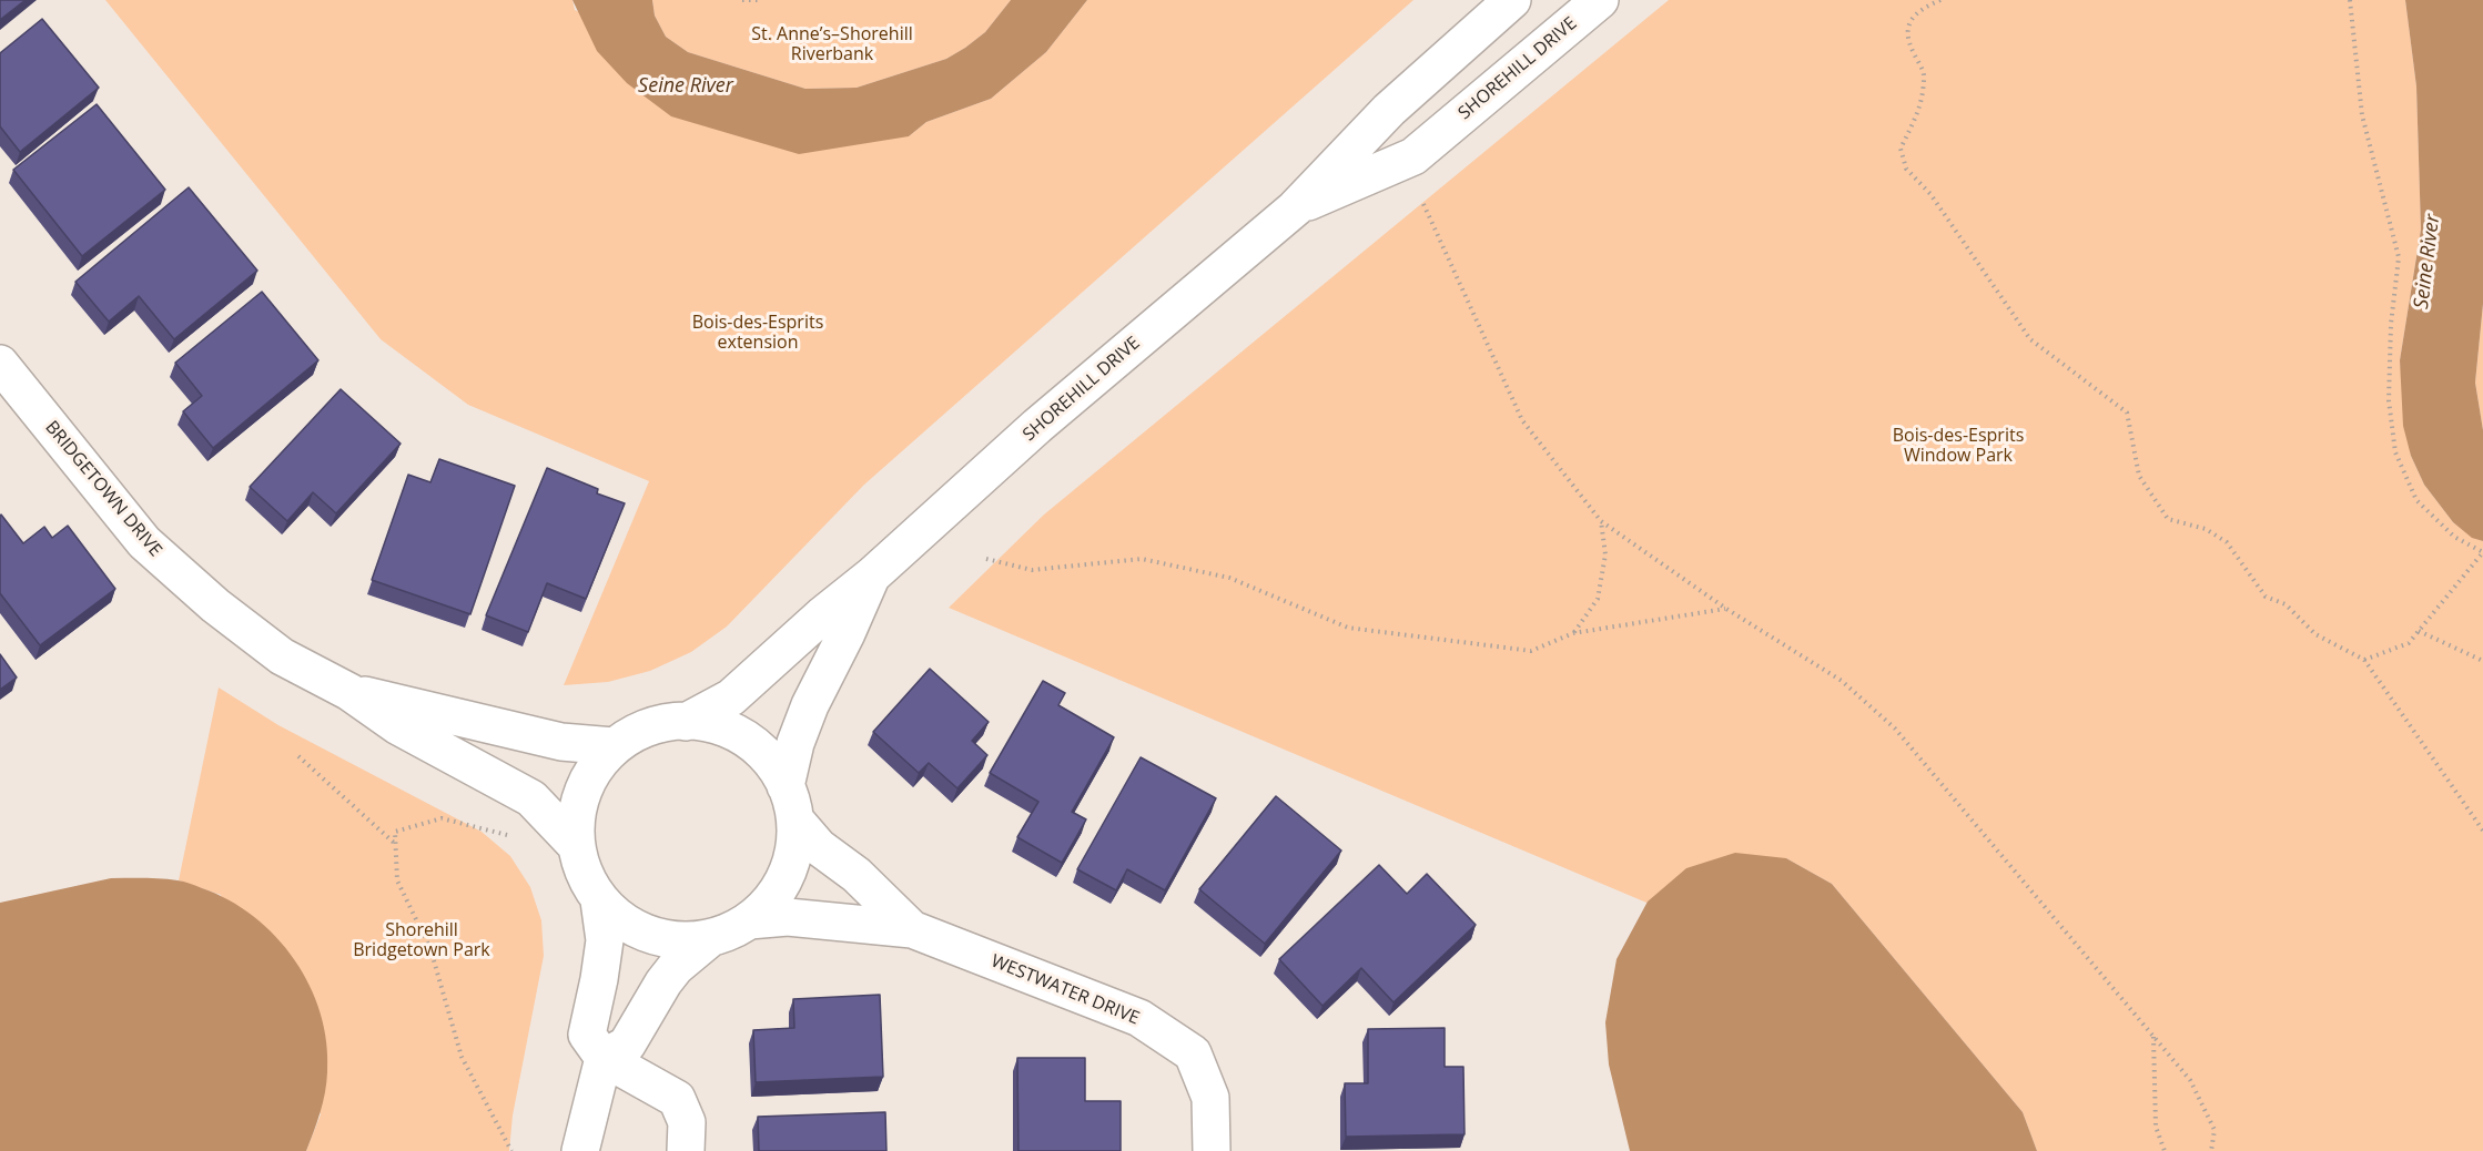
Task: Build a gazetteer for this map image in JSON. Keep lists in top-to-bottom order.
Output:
{
  "streets": {
    "street": ["SHOREHILL DRIVE", "BRIDGETOWN DRIVE", "WESTWATER DRIVE"]
  },
  "crossings": [
    ["SHOREHILL DRIVE", "BRIDGETOWN DRIVE"],
    ["SHOREHILL DRIVE", "WESTWATER DRIVE"],
    ["BRIDGETOWN DRIVE", "WESTWATER DRIVE"]
  ],
  "water": ["Seine River"],
  "parks": [
    "St. Anne’s–Shorehill Riverbank",
    "Bois-des-Esprits extension",
    "Bois-des-Esprits Window Park",
    "Shorehill Bridgetown Park"
  ]
}
